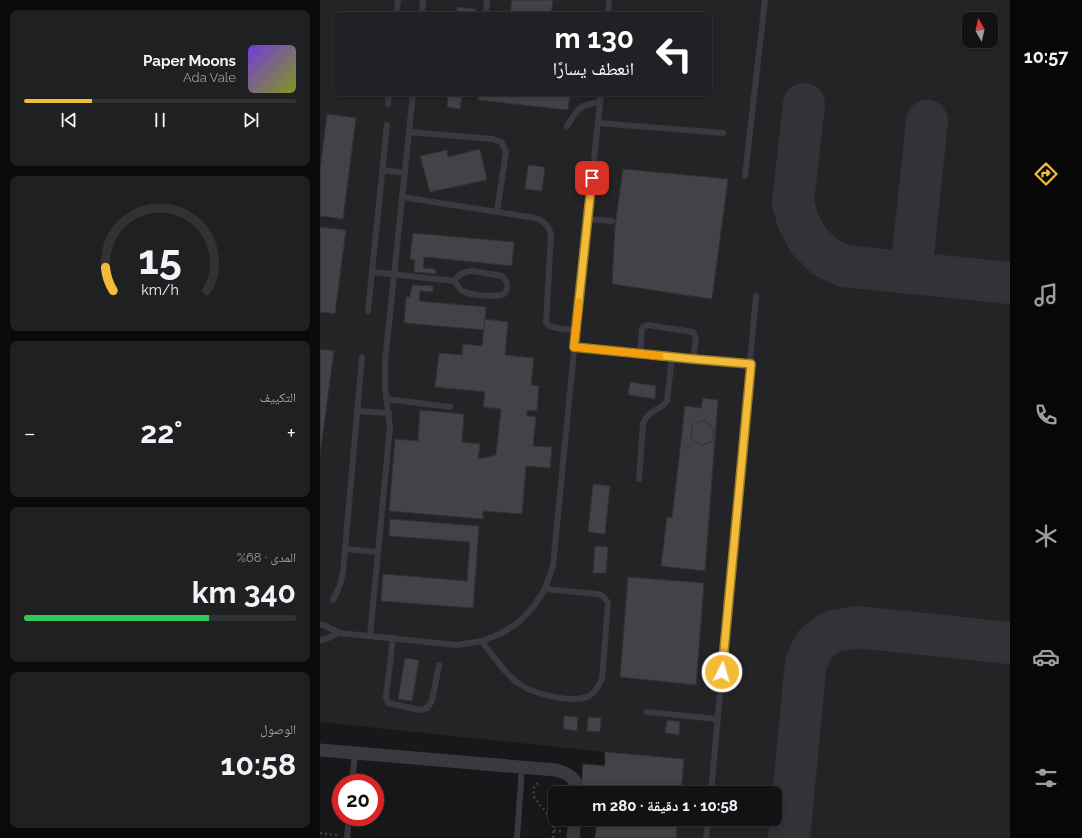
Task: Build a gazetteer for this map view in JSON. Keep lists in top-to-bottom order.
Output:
{
  "north": "top",
  "page": {
    "tabs": "10:57",
    "turn": ["130 m", "انعطف يسارًا"],
    "song": ["Paper Moons", "Ada Vale"],
    "tile": [
      "التكييف",
      ["المدى · 68%", "340 km"],
      ["الوصول", "10:58"]
    ],
    "heat": ["−", "22°", "+"],
    "limit": "20",
    "trip": "10:58 · 1 دقيقة · 280 m",
    "gauge": ["15", "km/h"]
  }
}
